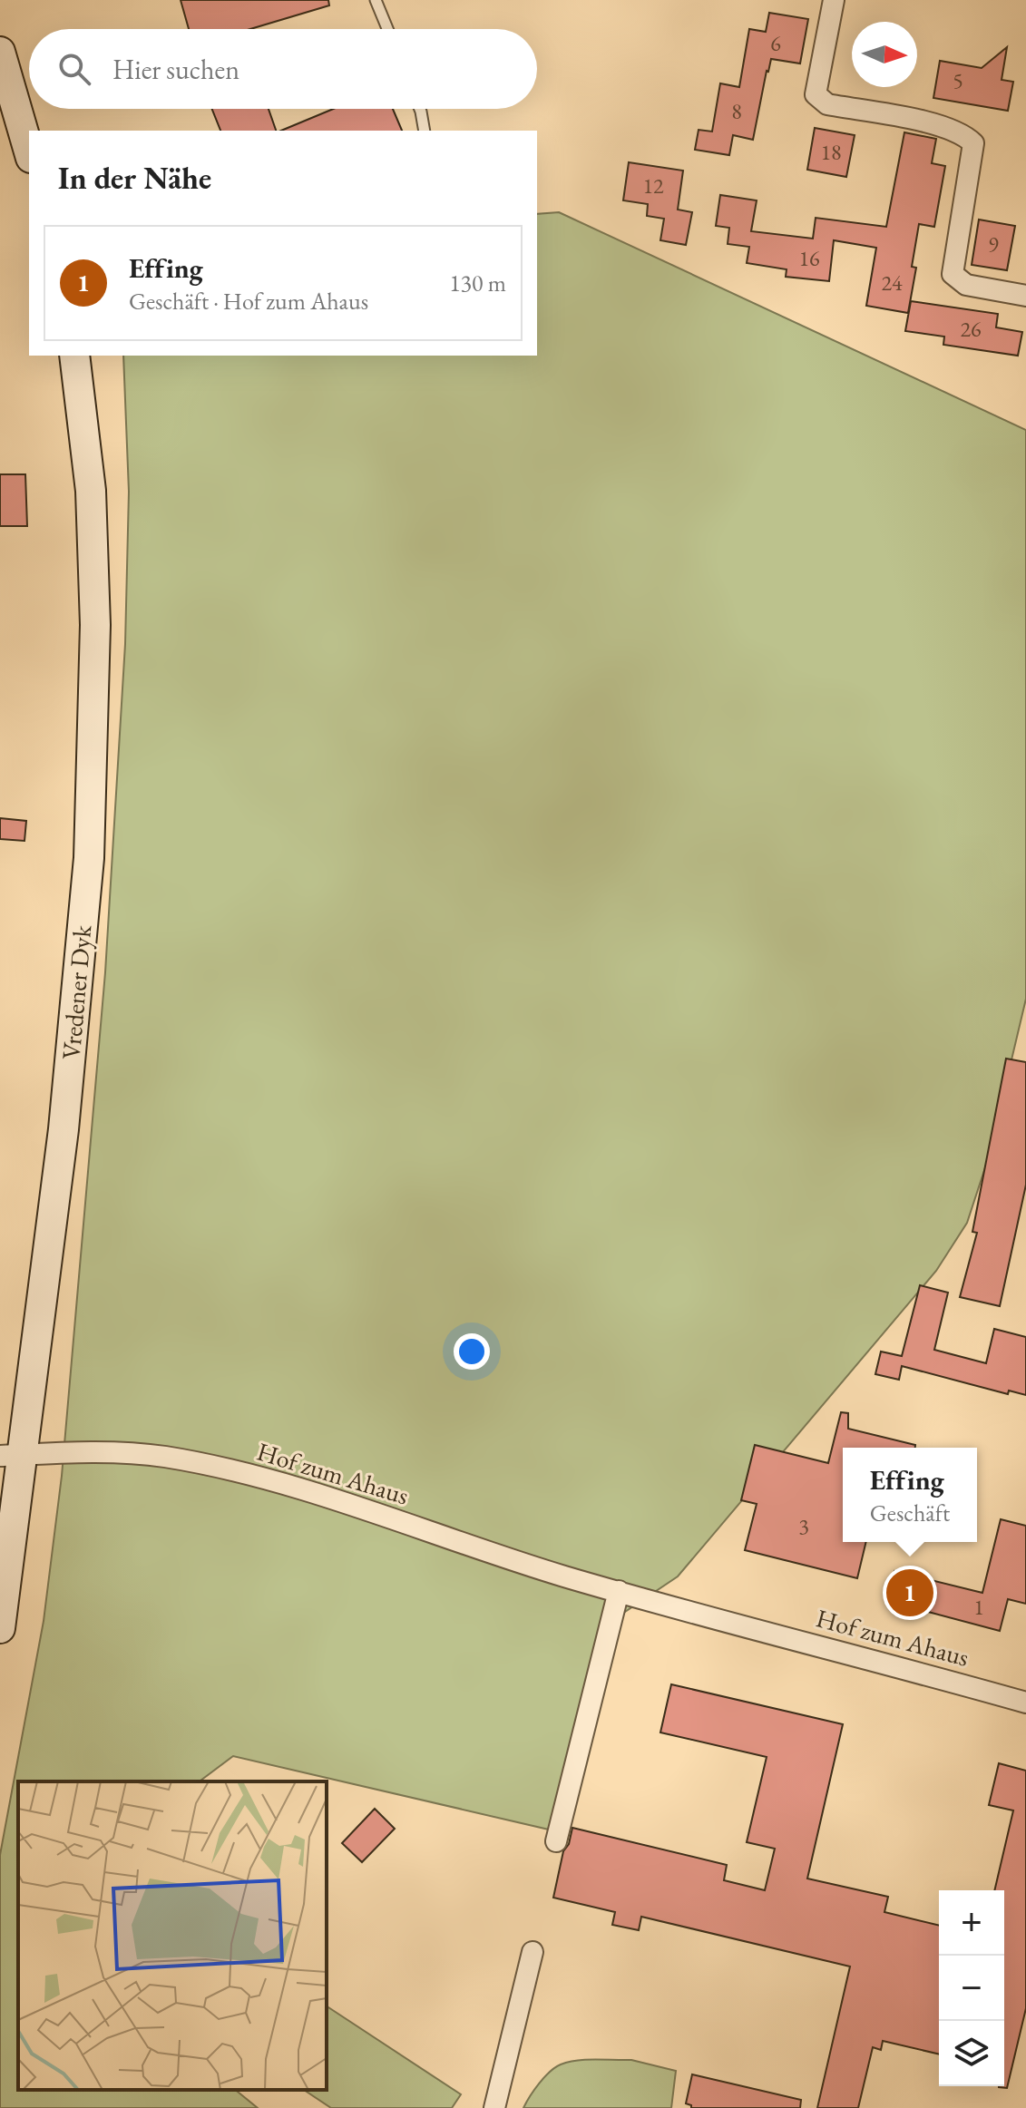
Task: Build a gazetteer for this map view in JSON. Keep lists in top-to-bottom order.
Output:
{
  "streets": {
    "main road": ["Vredener Dyk"],
    "street": ["Hof zum Ahaus"]
  },
  "crossings": [
    ["Vredener Dyk", "Hof zum Ahaus"]
  ],
  "house_numbers": [
    "6",
    "5",
    "8",
    "18",
    "12",
    "9",
    "16",
    "24",
    "26",
    "3",
    "1"
  ],
  "north": "right",
  "page": {
    "search": "Hier suchen",
    "heading": "In der Nähe",
    "list": [
      {
        "mark": "1",
        "name": "Effing",
        "note": "Geschäft · Hof zum Ahaus",
        "value": "130 m"
      }
    ],
    "popup": ["Effing", "Geschäft"],
    "pins": "1",
    "map_buttons": ["+", "−"]
  }
}
